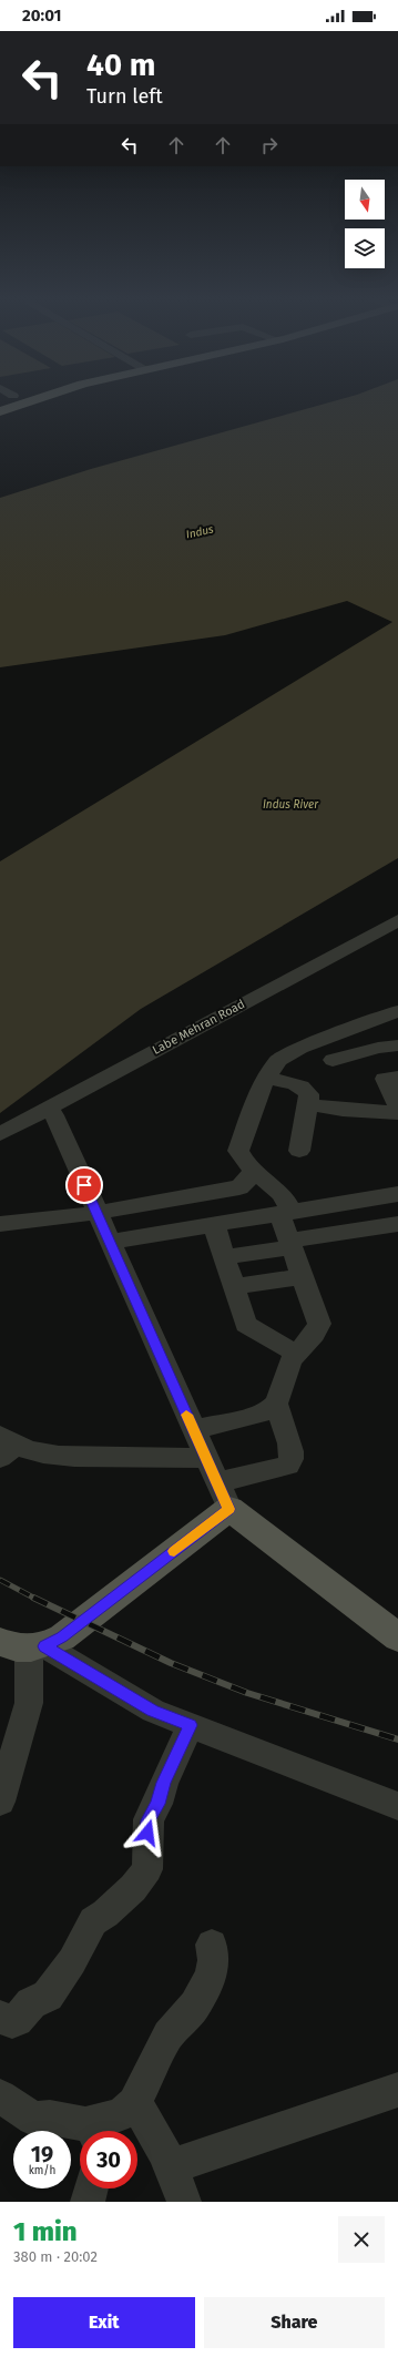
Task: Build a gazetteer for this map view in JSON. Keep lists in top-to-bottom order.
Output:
{
  "streets": {
    "street": ["Labe Mehran Road"]
  },
  "water": ["Indus", "Indus River"],
  "north": "bottom",
  "page": {
    "status": "20:01",
    "turn": ["40 m", "Turn left"],
    "speed": "19 km/h",
    "limit": "30",
    "heading": ["1 min", "380 m · 20:02"],
    "buttons": ["Exit", "Share"]
  }
}
